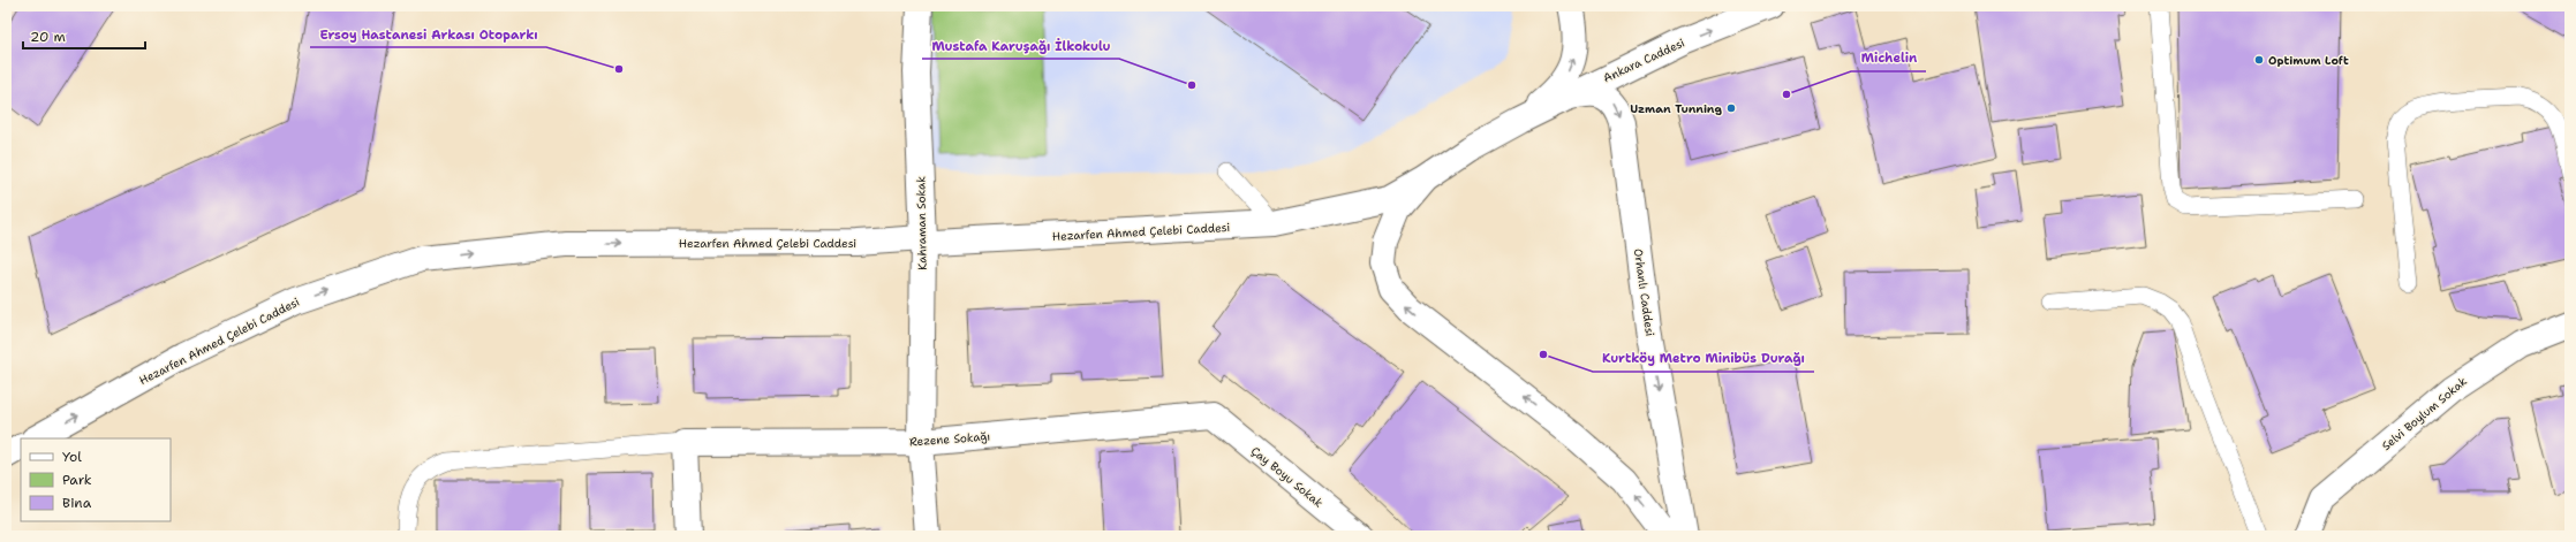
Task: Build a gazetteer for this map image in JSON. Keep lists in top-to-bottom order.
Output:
{
  "streets": {
    "street": [
      "Ankara Caddesi",
      "Kahraman Sokak",
      "Hezarfen Ahmed Çelebi Caddesi",
      "Orhanlı Caddesi",
      "Selvi Boylum Sokak",
      "Rezene Sokağı",
      "Çay Boyu Sokak"
    ]
  },
  "crossings": [
    ["Ankara Caddesi", "Hezarfen Ahmed Çelebi Caddesi"],
    ["Ankara Caddesi", "Orhanlı Caddesi"],
    ["Kahraman Sokak", "Hezarfen Ahmed Çelebi Caddesi"],
    ["Kahraman Sokak", "Rezene Sokağı"],
    ["Rezene Sokağı", "Çay Boyu Sokak"]
  ],
  "one_way": ["Ankara Caddesi", "Hezarfen Ahmed Çelebi Caddesi", "Orhanlı Caddesi"],
  "places": [
    "Optimum Loft",
    "Ersoy Hastanesi Arkası Otoparkı",
    "Mustafa Karuşağı İlkokulu",
    "Michelin",
    "Uzman Tunning",
    "Kurtköy Metro Minibüs Durağı"
  ],
  "legend": ["Yol", "Park", "Bina"],
  "scale_bar": "20 m"
}
